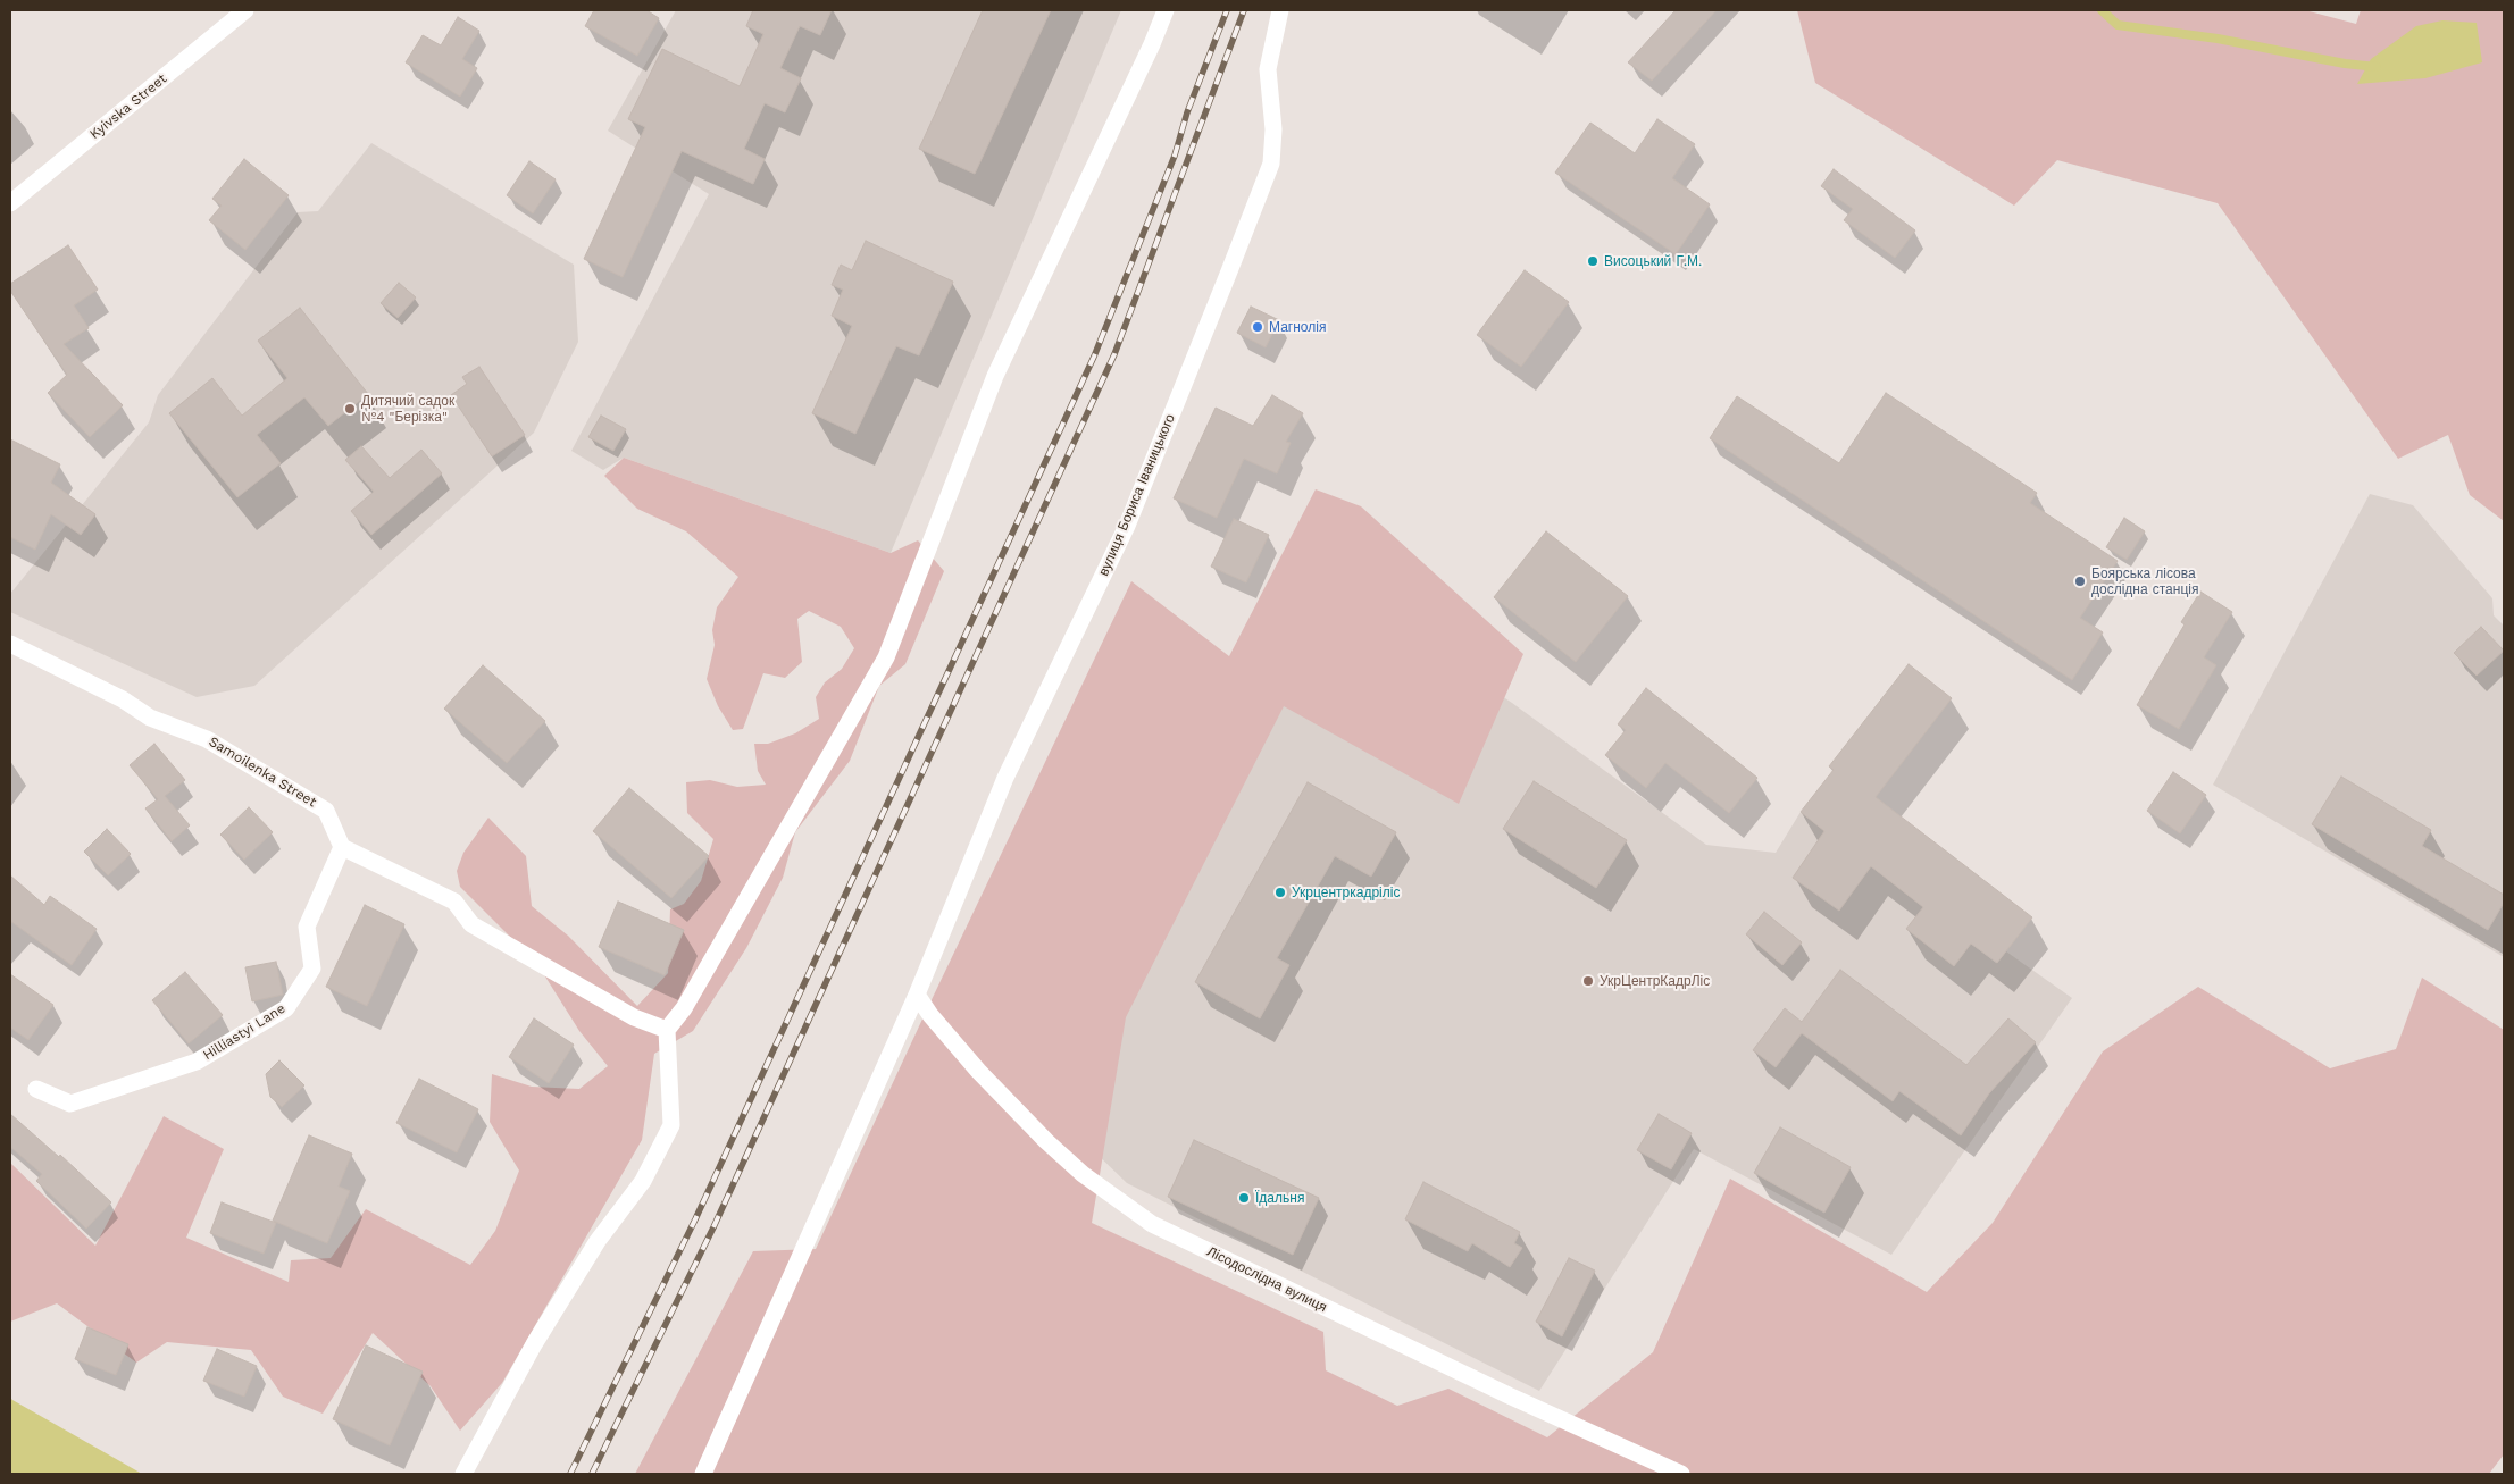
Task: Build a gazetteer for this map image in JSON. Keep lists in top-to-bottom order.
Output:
{
  "streets": {
    "street": [
      "Kyivska Street",
      "вулиця Бориса Іваницького",
      "Samoilenka Street",
      "Hilliastyi Lane",
      "Лісодослідна вулиця"
    ]
  },
  "crossings": [
    ["вулиця Бориса Іваницького", "Лісодослідна вулиця"],
    ["Samoilenka Street", "Hilliastyi Lane"]
  ],
  "places": [
    "Висоцький Г.М.",
    "Магнолія",
    "Дитячий садок №4 \"Берізка\"",
    "Боярська лісова дослідна станція",
    "Укрцентркадріліс",
    "УкрЦентрКадрЛіс",
    "Їдальня"
  ]
}
